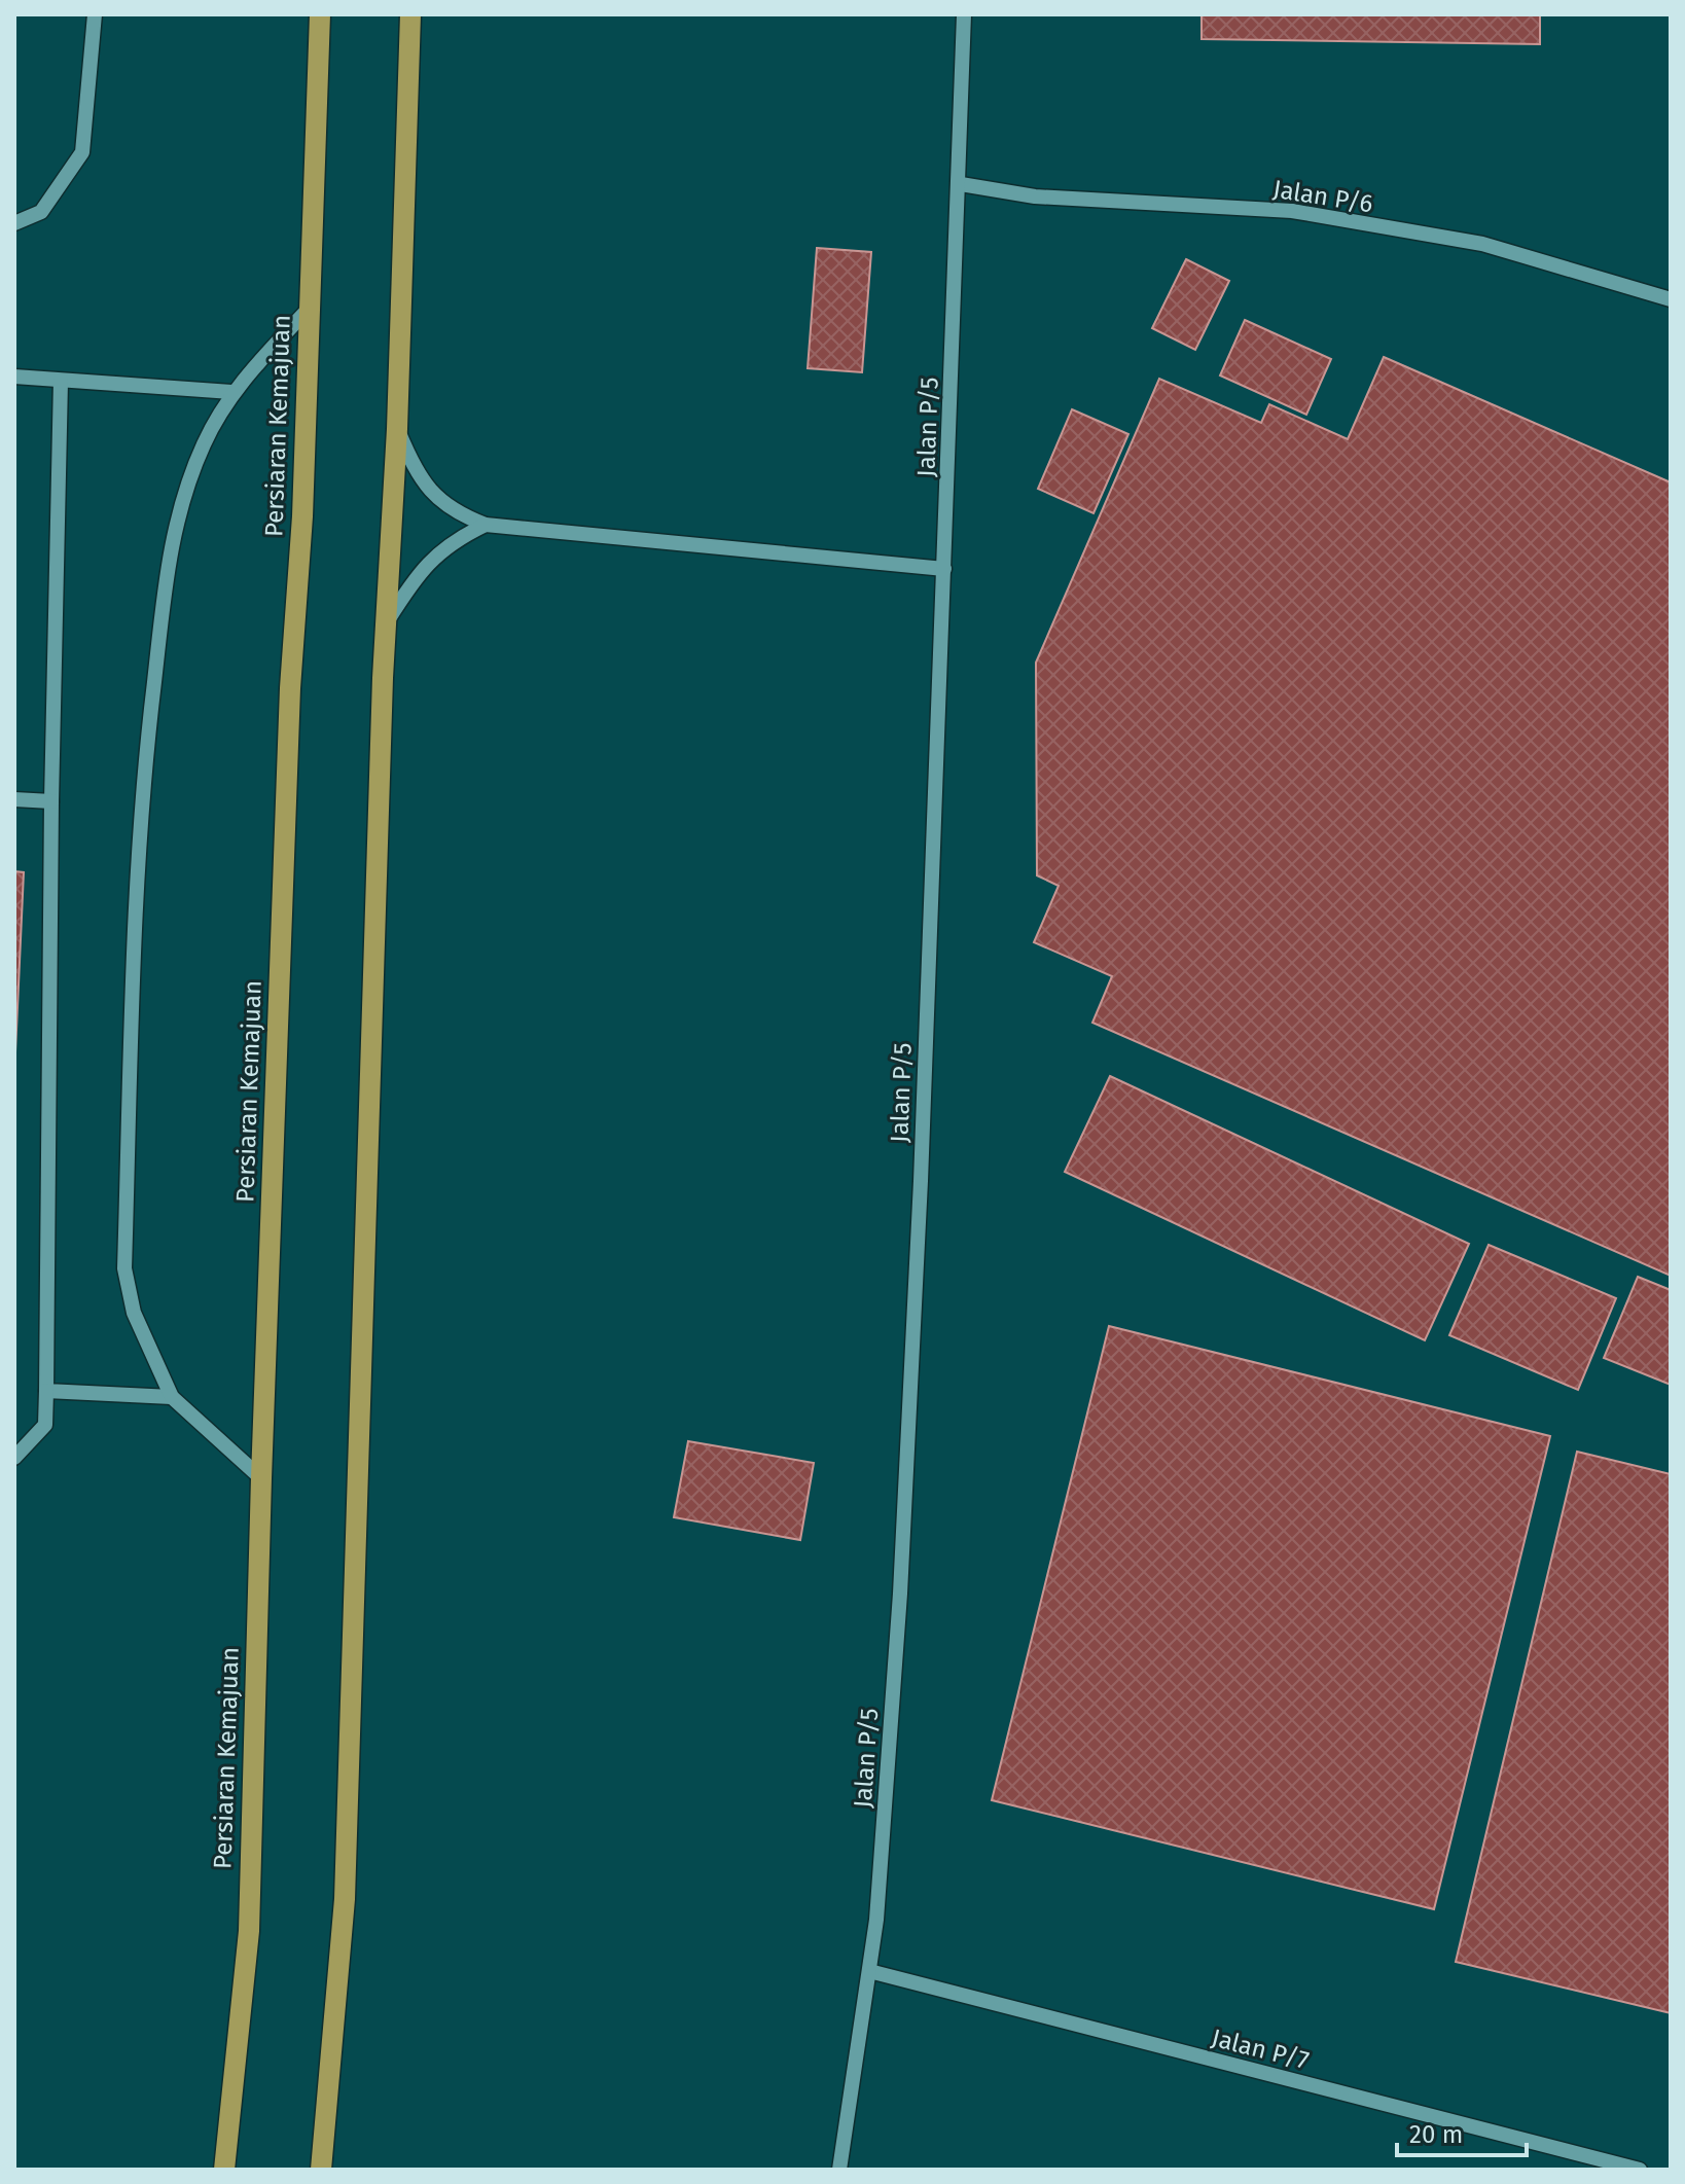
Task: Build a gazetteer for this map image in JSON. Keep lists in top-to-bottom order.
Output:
{
  "streets": {
    "main road": ["Persiaran Kemajuan"],
    "street": ["Jalan P/6", "Jalan P/5", "Jalan P/7"]
  },
  "crossings": [
    ["Jalan P/6", "Jalan P/5"],
    ["Jalan P/5", "Jalan P/7"]
  ],
  "scale_bar": "20 m"
}
